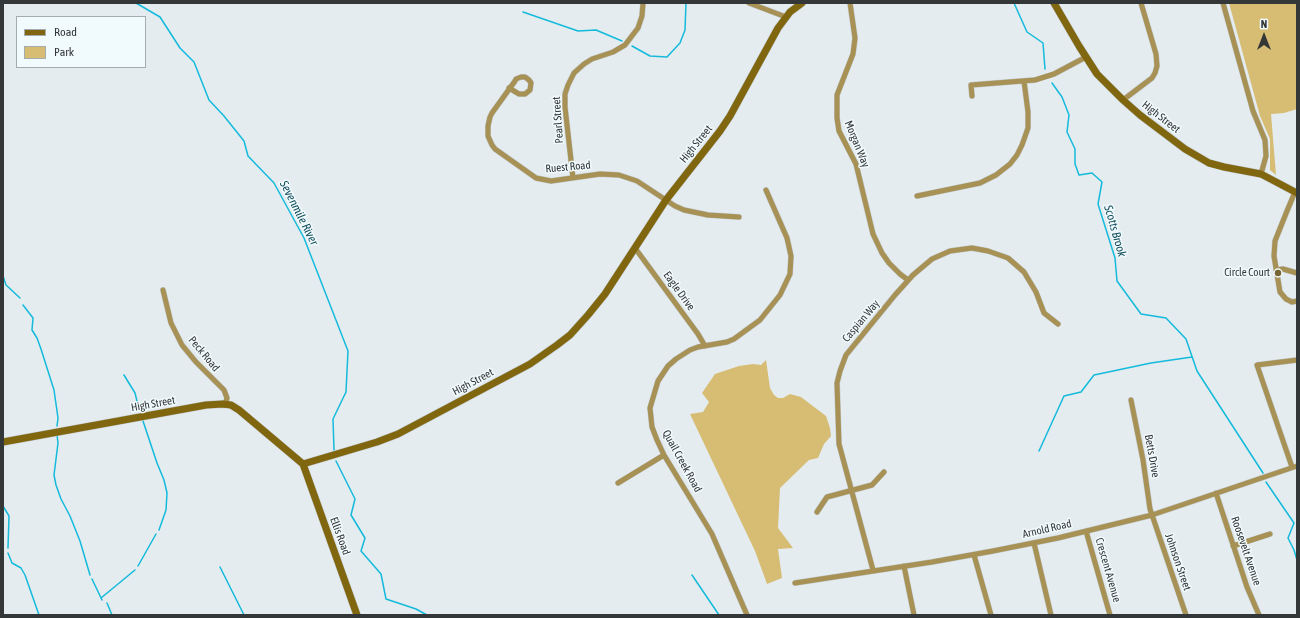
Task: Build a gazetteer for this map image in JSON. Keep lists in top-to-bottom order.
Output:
{
  "streets": {
    "street": [
      "High Street",
      "Pearl Street",
      "Morgan Way",
      "Ruest Road",
      "Eagle Drive",
      "Caspian Way",
      "Peck Road",
      "Betts Drive",
      "Quail Creek Road",
      "Arnold Road",
      "Ellis Road",
      "Roosevelt Avenue",
      "Johnson Street",
      "Crescent Avenue"
    ]
  },
  "crossings": [
    ["High Street", "Ruest Road"],
    ["High Street", "Eagle Drive"],
    ["High Street", "Peck Road"],
    ["High Street", "Ellis Road"],
    ["Pearl Street", "Ruest Road"],
    ["Morgan Way", "Caspian Way"],
    ["Eagle Drive", "Quail Creek Road"],
    ["Caspian Way", "Arnold Road"],
    ["Betts Drive", "Arnold Road"],
    ["Betts Drive", "Johnson Street"],
    ["Arnold Road", "Roosevelt Avenue"],
    ["Arnold Road", "Johnson Street"],
    ["Arnold Road", "Crescent Avenue"]
  ],
  "water": ["Sevenmile River", "Scotts Brook"],
  "places": ["Circle Court"],
  "legend": ["Road", "Park"],
  "north": "top"
}
